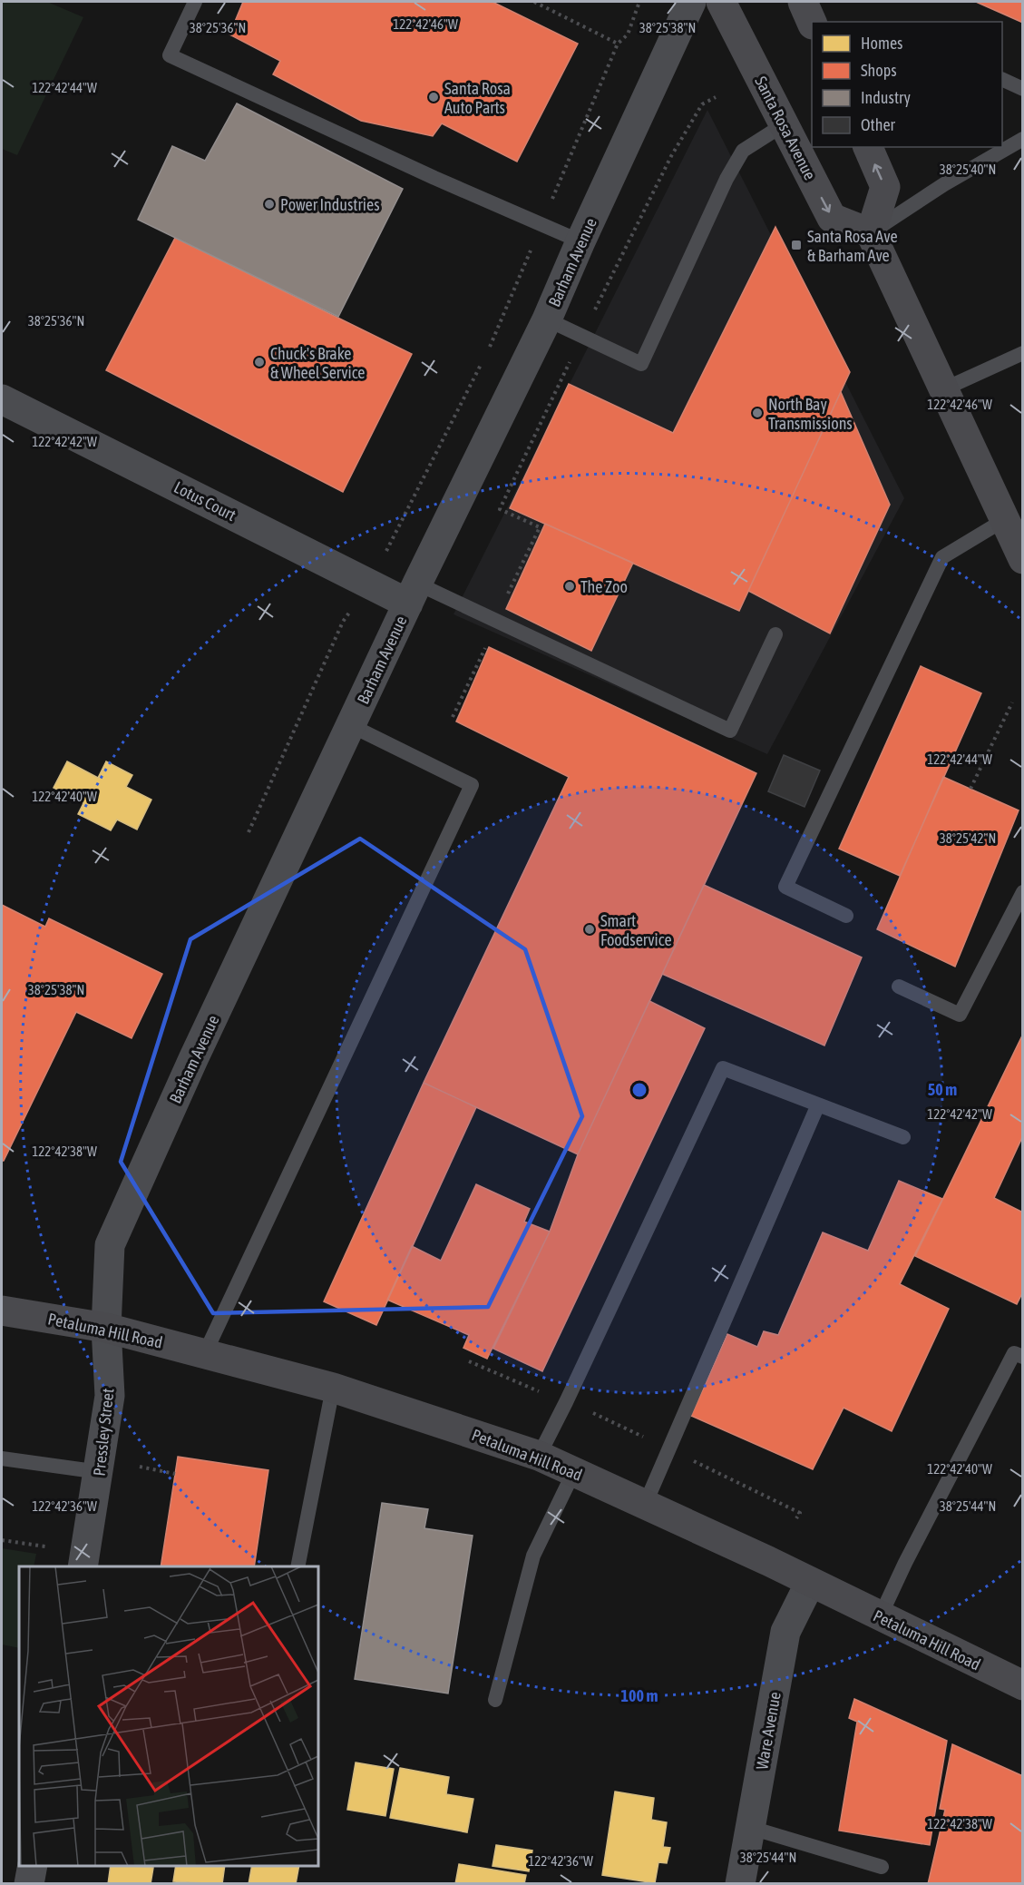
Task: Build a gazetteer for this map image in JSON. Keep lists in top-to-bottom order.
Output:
{
  "streets": {
    "main road": ["Santa Rosa Avenue", "Petaluma Hill Road"],
    "street": [
      "Barham Avenue",
      "Lotus Court",
      "Pressley Street",
      "Ware Avenue"
    ]
  },
  "crossings": [
    ["Barham Avenue", "Lotus Court"],
    ["Barham Avenue", "Petaluma Hill Road"],
    ["Barham Avenue", "Pressley Street"],
    ["Petaluma Hill Road", "Pressley Street"],
    ["Petaluma Hill Road", "Ware Avenue"]
  ],
  "one_way": ["Santa Rosa Avenue"],
  "places": {
    "other": [
      "Santa Rosa Auto Parts",
      "Power Industries",
      "Chuck's Brake & Wheel Service",
      "North Bay Transmissions",
      "The Zoo",
      "Smart Foodservice"
    ],
    "transit": ["Santa Rosa Ave & Barham Ave"]
  },
  "legend": [
    "Homes",
    "Shops",
    "Industry",
    "Other"
  ],
  "coordinates": [
    "122°42'46\"W",
    "38°25'36\"N",
    "38°25'38\"N",
    "122°42'44\"W",
    "38°25'40\"N",
    "122°42'42\"W",
    "122°42'40\"W",
    "38°25'42\"N",
    "122°42'38\"W",
    "122°42'36\"W",
    "38°25'44\"N"
  ],
  "rings": ["50 m", "100 m"]
}
